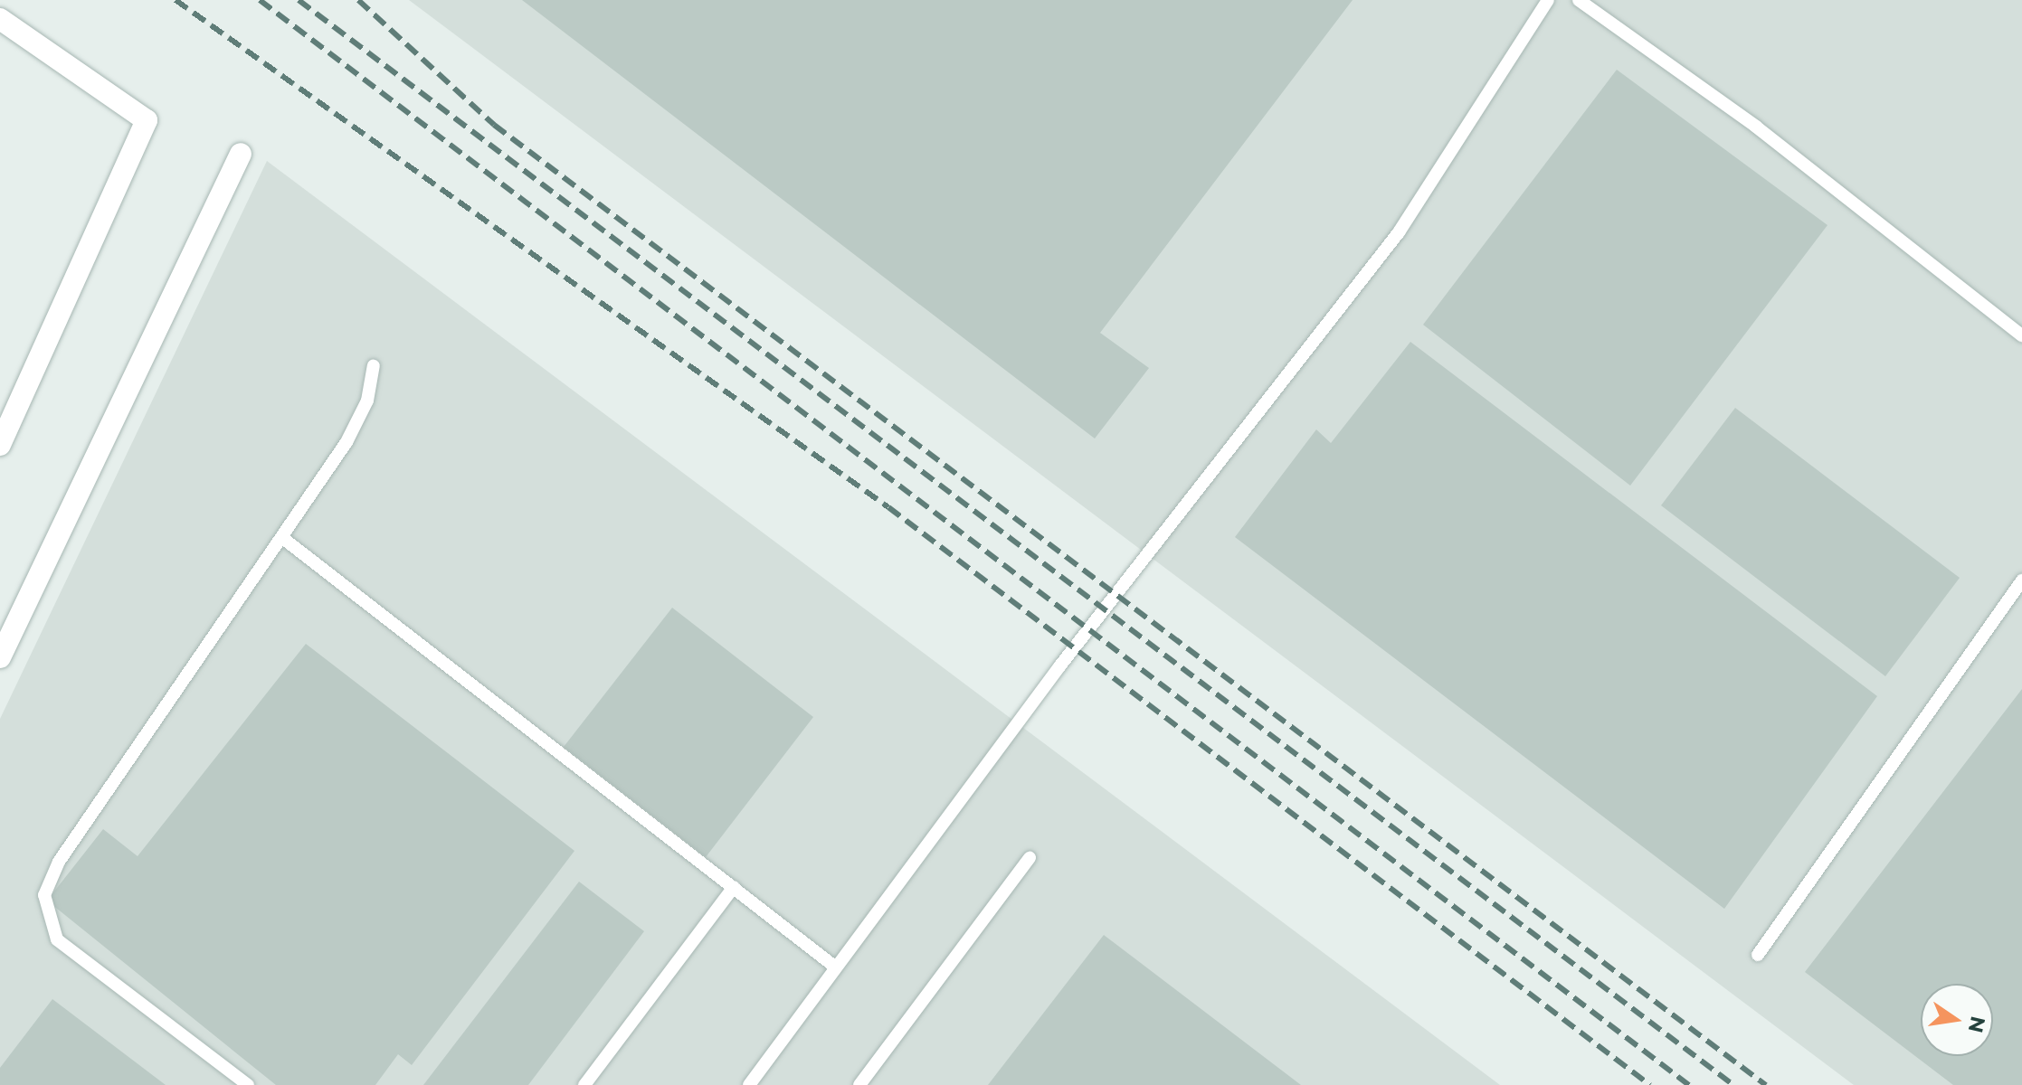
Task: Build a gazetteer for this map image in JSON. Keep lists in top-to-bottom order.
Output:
{
  "north": "right"
}
